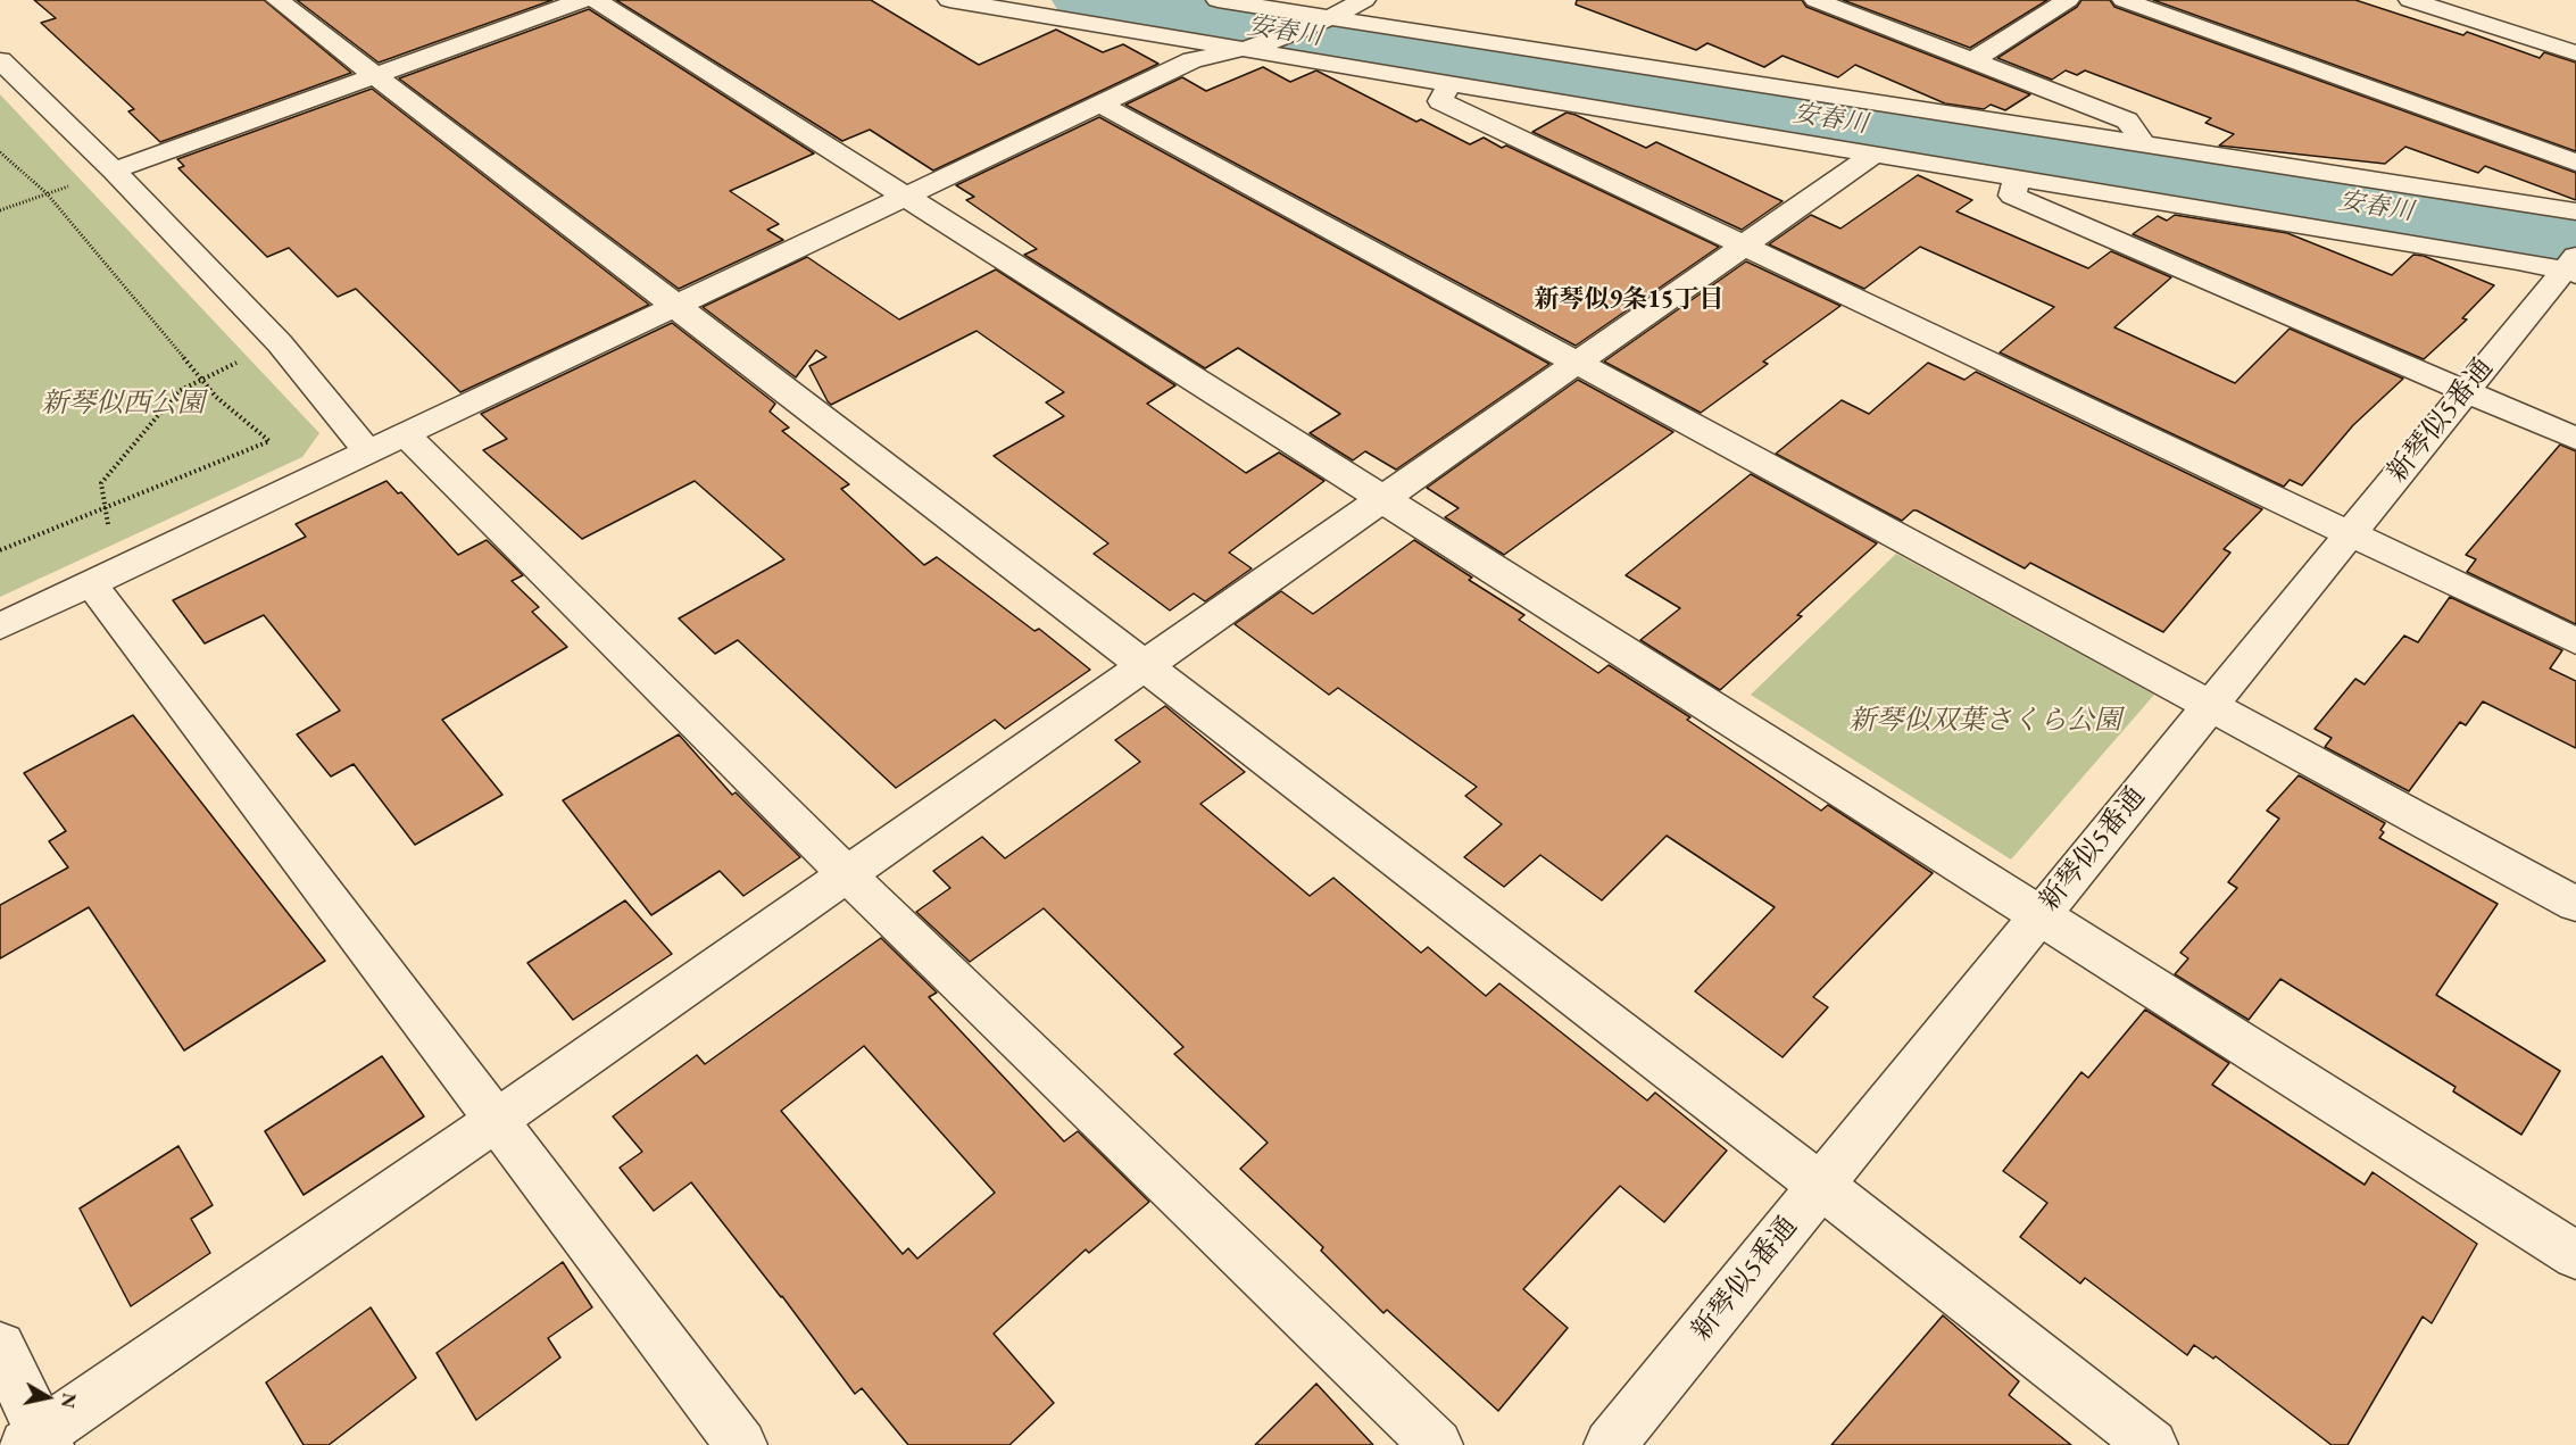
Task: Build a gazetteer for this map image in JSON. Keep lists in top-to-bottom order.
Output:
{
  "streets": {
    "street": ["新琴似5番通"]
  },
  "districts": ["新琴似9条15丁目"],
  "water": ["安春川"],
  "parks": ["新琴似西公園", "新琴似双葉さくら公園"],
  "north": "right"
}
